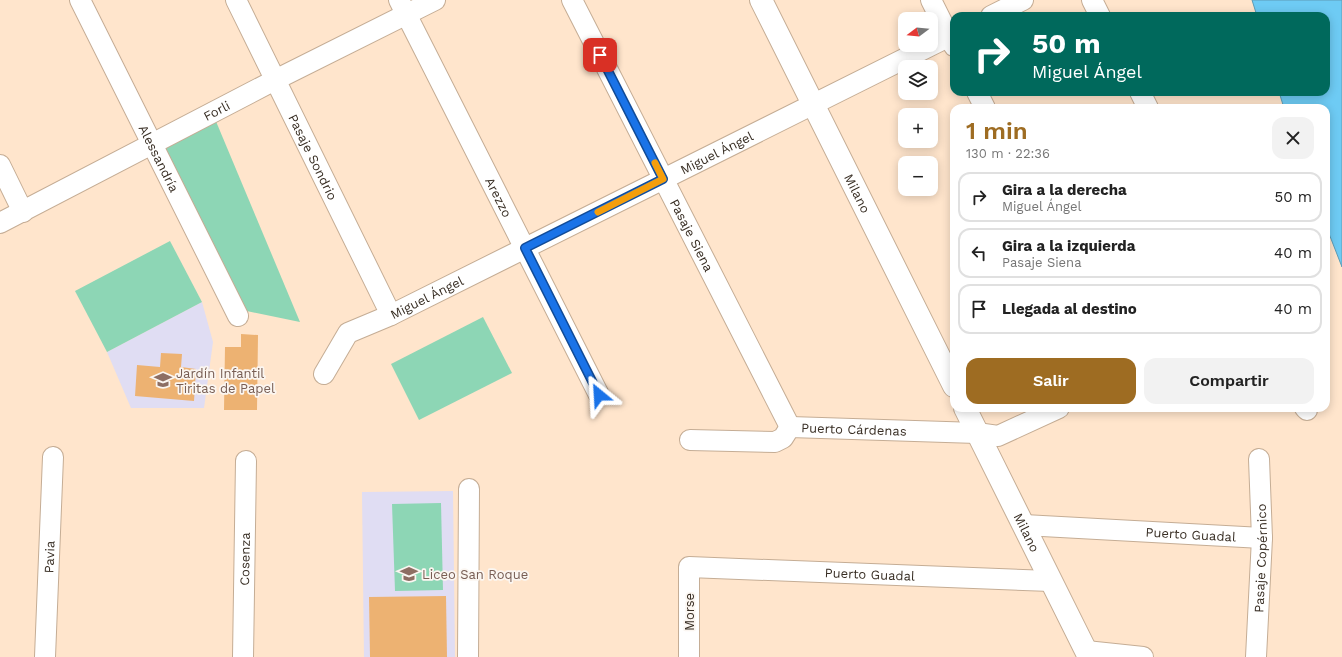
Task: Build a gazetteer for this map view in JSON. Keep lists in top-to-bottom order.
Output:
{
  "streets": {
    "street": [
      "Forli",
      "Miguel Ángel",
      "Pasaje Sondrio",
      "Alessandría",
      "Milano",
      "Arezzo",
      "Pasaje Siena",
      "Puerto Cárdenas",
      "Puerto Guadal",
      "Pavia",
      "Pasaje Copérnico",
      "Cosenza",
      "Morse"
    ]
  },
  "crossings": [
    ["Forli", "Pasaje Sondrio"],
    ["Forli", "Alessandría"],
    ["Forli", "Arezzo"],
    ["Miguel Ángel", "Pasaje Sondrio"],
    ["Miguel Ángel", "Milano"],
    ["Miguel Ángel", "Arezzo"],
    ["Miguel Ángel", "Pasaje Siena"],
    ["Milano", "Puerto Cárdenas"],
    ["Milano", "Puerto Guadal"],
    ["Pasaje Siena", "Puerto Cárdenas"],
    ["Puerto Guadal", "Pasaje Copérnico"],
    ["Puerto Guadal", "Morse"]
  ],
  "places": {
    "school or university": ["Jardín Infantil Tiritas de Papel", "Liceo San Roque"]
  },
  "north": "left",
  "page": {
    "map_buttons": ["+", "−"],
    "turn": ["50 m", "Miguel Ángel"],
    "heading": ["1 min", "130 m · 22:36"],
    "list": [
      {
        "name": "Gira a la derecha",
        "note": "Miguel Ángel",
        "value": "50 m"
      },
      {
        "name": "Gira a la izquierda",
        "note": "Pasaje Siena",
        "value": "40 m"
      },
      {
        "name": "Llegada al destino",
        "value": "40 m"
      }
    ],
    "buttons": ["Salir", "Compartir"]
  }
}
